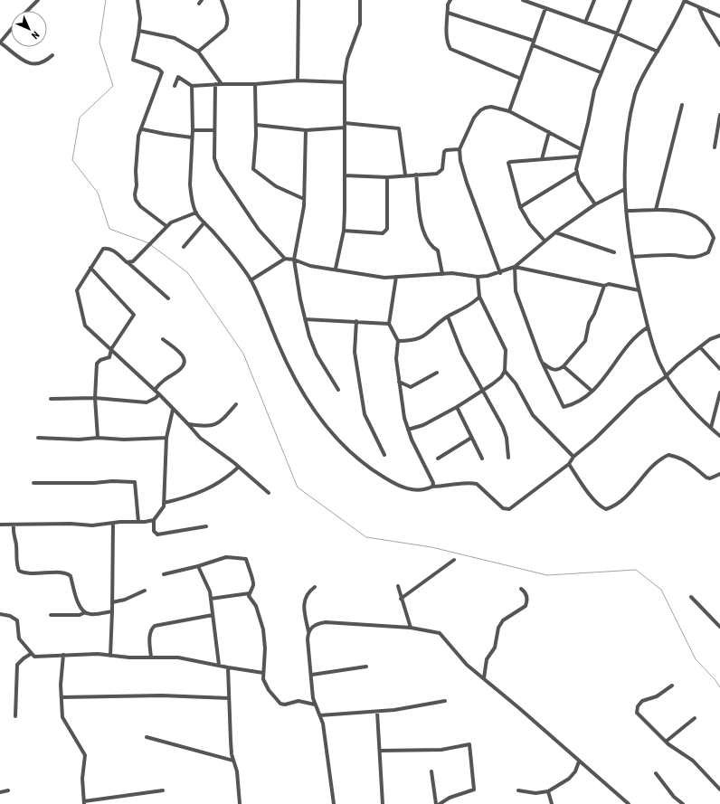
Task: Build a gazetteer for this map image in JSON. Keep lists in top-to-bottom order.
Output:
{
  "north": "bottom right"
}
